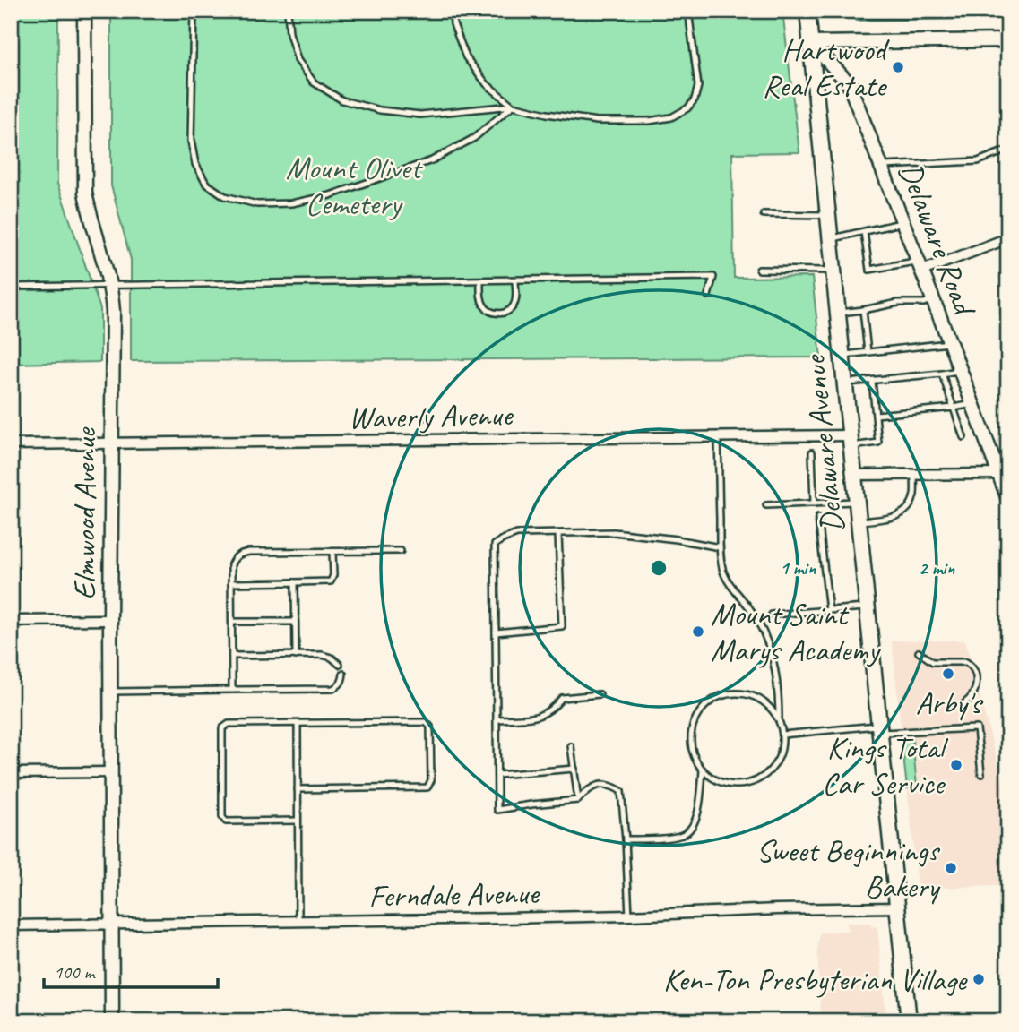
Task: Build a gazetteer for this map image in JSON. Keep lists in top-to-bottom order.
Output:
{
  "streets": {
    "main road": ["Delaware Avenue"],
    "street": [
      "Delaware Road",
      "Waverly Avenue",
      "Elmwood Avenue",
      "Ferndale Avenue"
    ]
  },
  "crossings": [
    ["Delaware Road", "Delaware Avenue"],
    ["Waverly Avenue", "Delaware Avenue"],
    ["Waverly Avenue", "Elmwood Avenue"],
    ["Delaware Avenue", "Ferndale Avenue"],
    ["Elmwood Avenue", "Ferndale Avenue"]
  ],
  "parks": ["Mount Olivet Cemetery"],
  "places": [
    "Hartwood Real Estate",
    "Mount Saint Marys Academy",
    "Arby's",
    "Kings Total Car Service",
    "Sweet Beginnings Bakery",
    "Ken-Ton Presbyterian Village"
  ],
  "scale_bar": "100 m",
  "rings": ["1 min", "2 min"]
}
